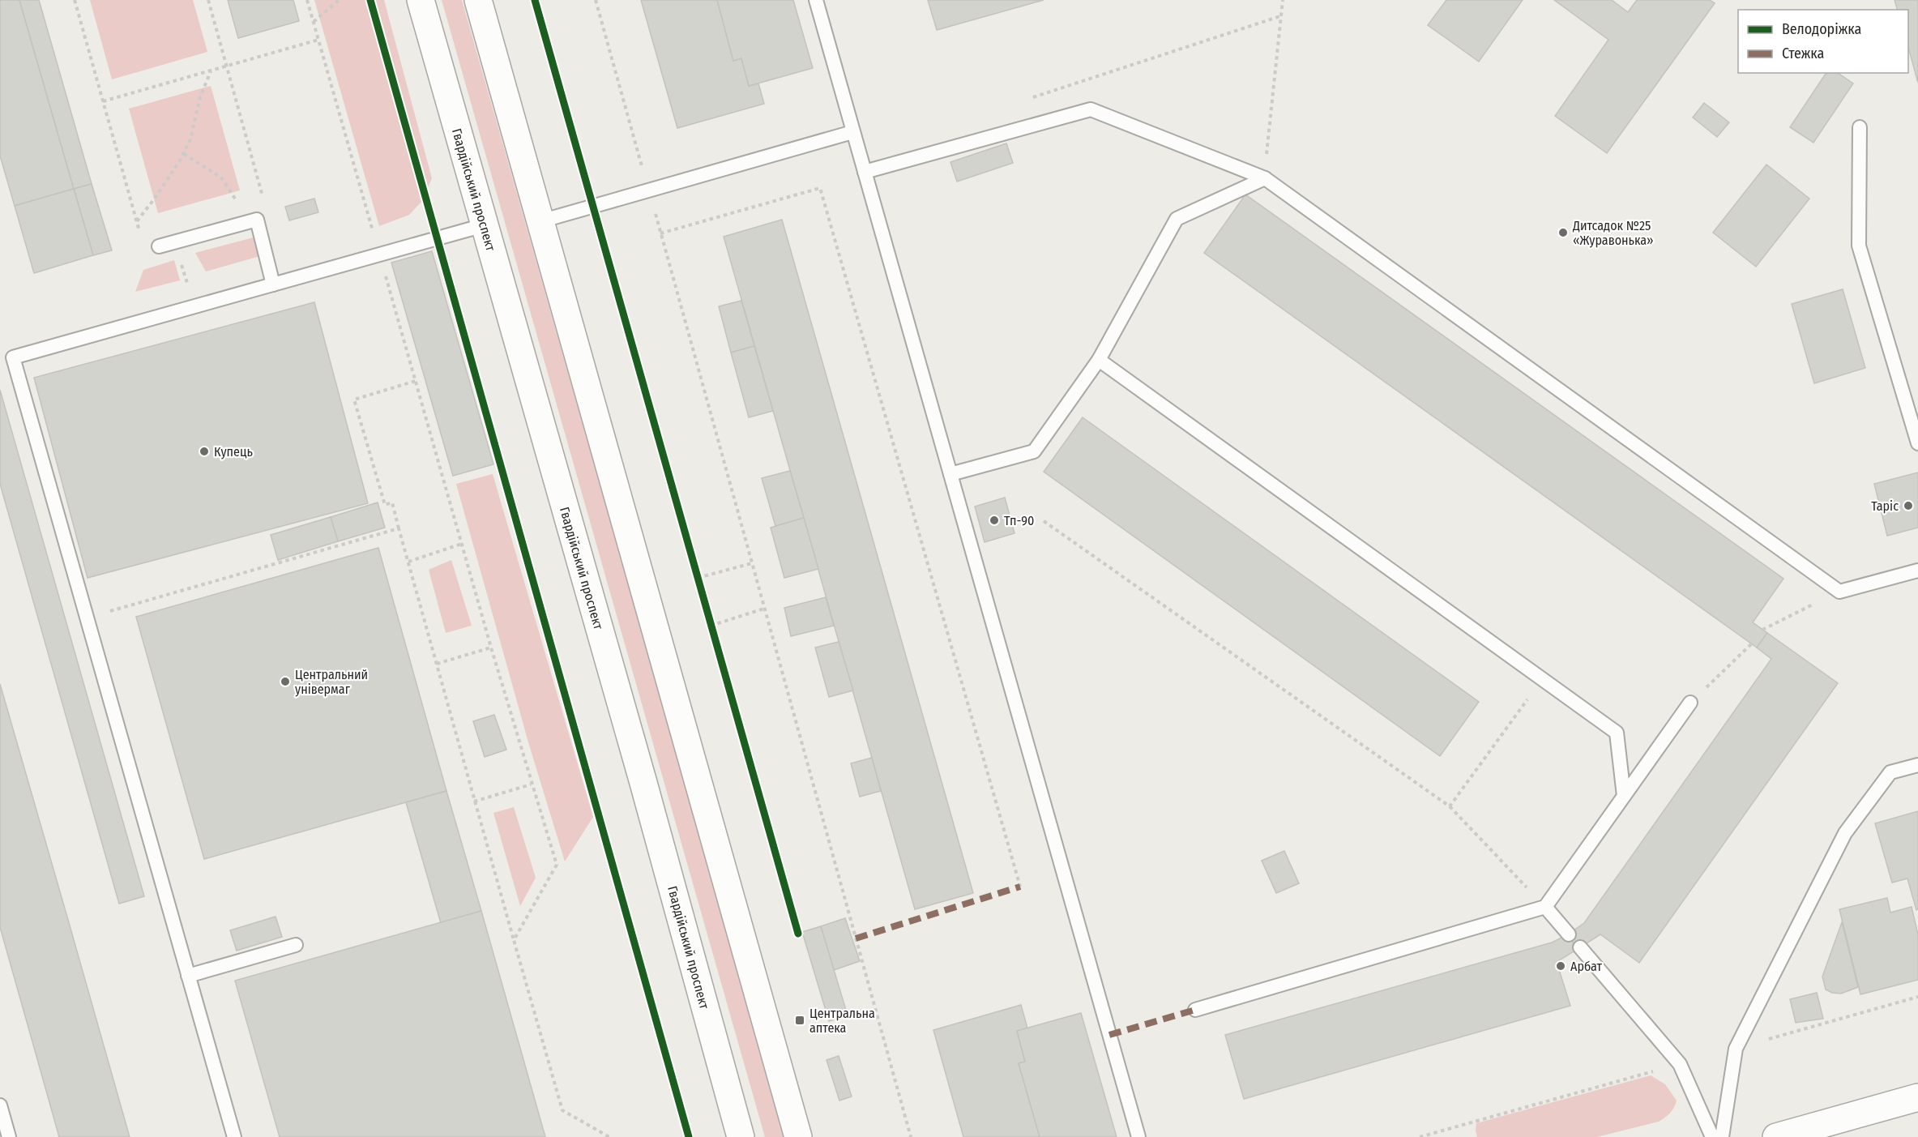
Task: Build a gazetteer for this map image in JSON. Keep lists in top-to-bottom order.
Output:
{
  "streets": {
    "main road": ["Гвардійський проспект"]
  },
  "places": {
    "other": [
      "Дитсадок №25 «Журавонька»",
      "Купець",
      "Таріс",
      "Тп-90",
      "Центральний універмаг",
      "Арбат"
    ],
    "transit": ["Центральна аптека"]
  },
  "legend": ["Велодоріжка", "Стежка"]
}
